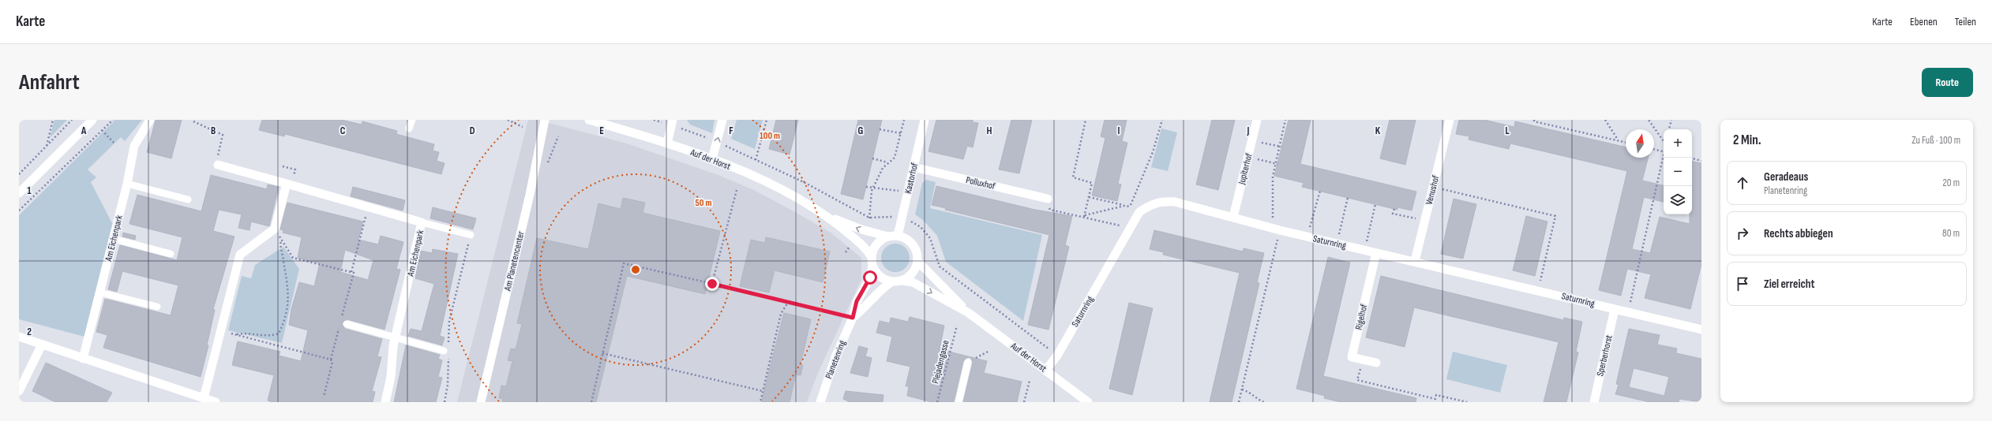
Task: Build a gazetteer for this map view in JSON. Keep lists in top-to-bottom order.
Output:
{
  "streets": {
    "street": [
      "Auf der Horst",
      "Jupiterhof",
      "Kastorhof",
      "Polluxhof",
      "Venushof",
      "Am Eichenpark",
      "Saturnring",
      "Am Planetencenter",
      "Rigelhof",
      "Sperberhorst",
      "Planetenring"
    ],
    "path": ["Plejadengasse"]
  },
  "crossings": [
    ["Auf der Horst", "Kastorhof"],
    ["Auf der Horst", "Saturnring"],
    ["Auf der Horst", "Planetenring"],
    ["Jupiterhof", "Saturnring"],
    ["Kastorhof", "Polluxhof"],
    ["Kastorhof", "Planetenring"],
    ["Venushof", "Saturnring"],
    ["Saturnring", "Rigelhof"],
    ["Saturnring", "Sperberhorst"]
  ],
  "north": "top",
  "page": {
    "header": "Karte",
    "nav": ["Karte", "Ebenen", "Teilen"],
    "buttons": "Route",
    "title": "Anfahrt",
    "heading": ["2 Min.", "Zu Fuß · 100 m"],
    "map_buttons": ["+", "−"],
    "list": [
      ["Geradeaus", "Planetenring", "20 m"],
      ["Rechts abbiegen", "80 m"],
      "Ziel erreicht"
    ]
  },
  "grid": {
    "columns": [
      "A",
      "B",
      "C",
      "D",
      "E",
      "F",
      "G",
      "H",
      "I",
      "J",
      "K",
      "L"
    ],
    "rows": ["1", "2"]
  },
  "rings": ["100 m", "50 m"]
}
